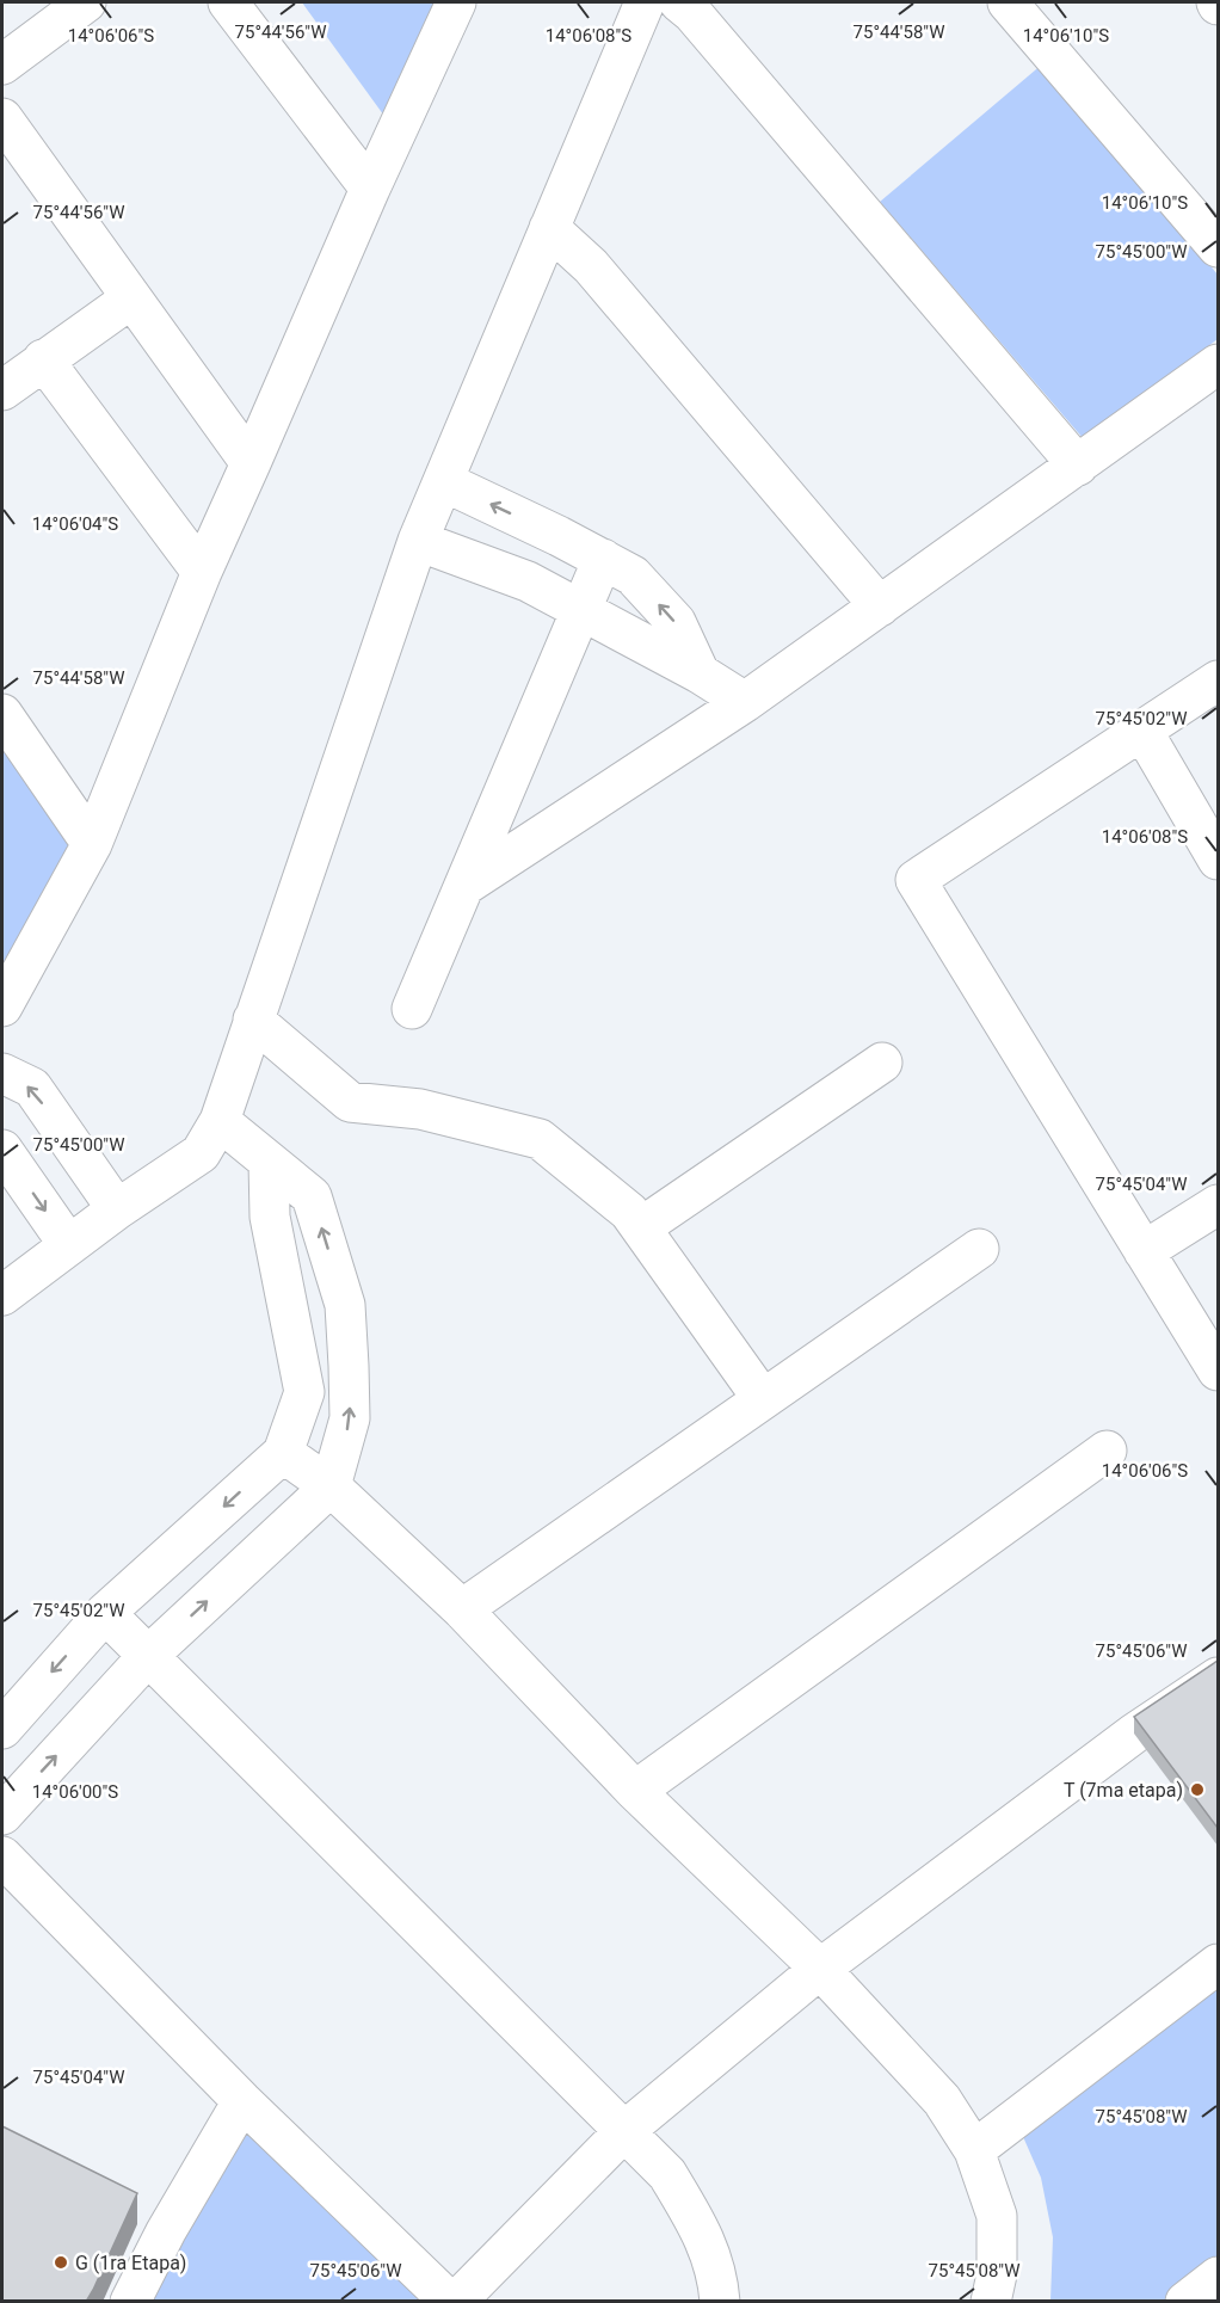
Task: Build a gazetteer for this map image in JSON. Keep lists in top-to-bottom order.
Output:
{
  "places": ["T (7ma etapa)", "G (1ra Etapa)"],
  "coordinates": [
    "75°44'56\"W",
    "75°44'58\"W",
    "14°06'06\"S",
    "14°06'08\"S",
    "14°06'10\"S",
    "75°45'00\"W",
    "14°06'04\"S",
    "75°45'02\"W",
    "75°45'04\"W",
    "75°45'06\"W",
    "14°06'00\"S",
    "75°45'08\"W"
  ]
}
